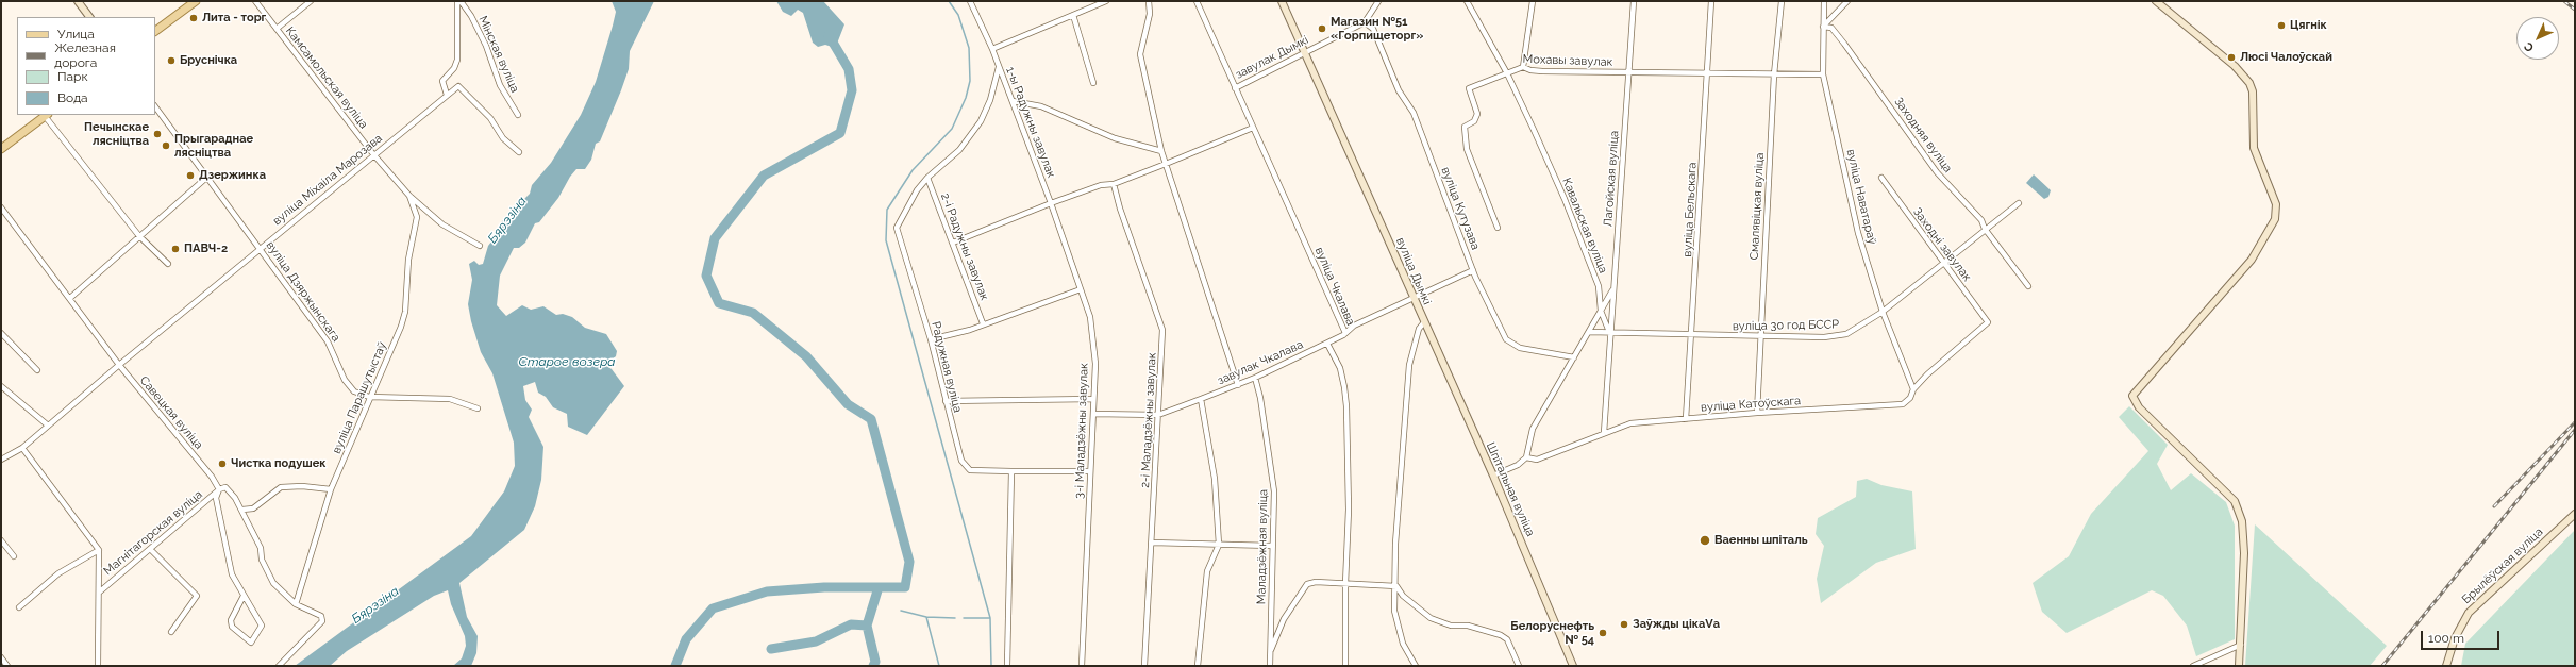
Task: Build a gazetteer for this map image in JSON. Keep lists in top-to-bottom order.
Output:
{
  "streets": {
    "street": [
      "Мінская вуліца",
      "завулак Дымкі",
      "Мохавы завулак",
      "Камсамольская вуліца",
      "1-ы Радужны завулак",
      "Заходняя вуліца",
      "Лагойская вуліца",
      "вуліца Міхаіла Марозава",
      "вуліца Наватараў",
      "Смалявіцкая вуліца",
      "вуліца Кутузава",
      "вуліца Бельскага",
      "Кавальская вуліца",
      "Заходні завулак",
      "2-і Радужны завулак",
      "вуліца Дымкі",
      "вуліца Чкалава",
      "вуліца Дзяржынскага",
      "вуліца 30 год БССР",
      "завулак Чкалава",
      "Радужная вуліца",
      "вуліца Парашутыстаў",
      "вуліца Катоўскага",
      "Савецкая вуліца",
      "2-і Маладзёжны завулак",
      "3-і Маладзёжны завулак",
      "Шпітальная вуліца",
      "Магнітагорская вуліца",
      "Маладзёжная вуліца",
      "Брылёўская вуліца"
    ]
  },
  "crossings": [
    ["завулак Дымкі", "вуліца Кутузава"],
    ["завулак Дымкі", "вуліца Дымкі"],
    ["завулак Дымкі", "вуліца Чкалава"],
    ["Мохавы завулак", "Лагойская вуліца"],
    ["Мохавы завулак", "вуліца Наватараў"],
    ["Мохавы завулак", "Смалявіцкая вуліца"],
    ["Мохавы завулак", "вуліца Бельскага"],
    ["Мохавы завулак", "Кавальская вуліца"],
    ["Камсамольская вуліца", "вуліца Міхаіла Марозава"],
    ["Камсамольская вуліца", "вуліца Парашутыстаў"],
    ["1-ы Радужны завулак", "Радужная вуліца"],
    ["1-ы Радужны завулак", "3-і Маладзёжны завулак"],
    ["Заходняя вуліца", "вуліца Наватараў"],
    ["Заходняя вуліца", "вуліца 30 год БССР"],
    ["Лагойская вуліца", "Кавальская вуліца"],
    ["Лагойская вуліца", "вуліца 30 год БССР"],
    ["Лагойская вуліца", "вуліца Катоўскага"],
    ["вуліца Міхаіла Марозава", "вуліца Дзяржынскага"],
    ["вуліца Міхаіла Марозава", "Савецкая вуліца"],
    ["вуліца Наватараў", "вуліца 30 год БССР"],
    ["вуліца Наватараў", "вуліца Катоўскага"],
    ["Смалявіцкая вуліца", "вуліца 30 год БССР"],
    ["Смалявіцкая вуліца", "вуліца Катоўскага"],
    ["вуліца Бельскага", "вуліца 30 год БССР"],
    ["вуліца Бельскага", "вуліца Катоўскага"],
    ["Кавальская вуліца", "вуліца 30 год БССР"],
    ["Заходні завулак", "вуліца 30 год БССР"],
    ["Заходні завулак", "вуліца Катоўскага"],
    ["2-і Радужны завулак", "Радужная вуліца"],
    ["вуліца Дымкі", "Шпітальная вуліца"],
    ["вуліца Чкалава", "завулак Чкалава"],
    ["вуліца Дзяржынскага", "вуліца Парашутыстаў"],
    ["завулак Чкалава", "2-і Маладзёжны завулак"],
    ["завулак Чкалава", "Маладзёжная вуліца"],
    ["Радужная вуліца", "3-і Маладзёжны завулак"],
    ["вуліца Парашутыстаў", "Савецкая вуліца"],
    ["вуліца Катоўскага", "Шпітальная вуліца"],
    ["Савецкая вуліца", "Магнітагорская вуліца"]
  ],
  "water": ["Бярэзіна", "Старое возера"],
  "places": [
    "Лита - торг",
    "Цягнік",
    "Магазин №51 «Горпищеторг»",
    "Люсі Чалоўскай",
    "Бруснічка",
    "Печынскае лясніцтва",
    "Прыгараднае лясніцтва",
    "Дзержинка",
    "ПАВЧ-2",
    "Чистка подушек",
    "Ваенны шпіталь",
    "Заўжды цікаVа",
    "Белоруснефть № 54"
  ],
  "legend": [
    "Улица",
    "Железная дорога",
    "Парк",
    "Вода"
  ],
  "scale_bar": "100 m",
  "north": "bottom left"
}
